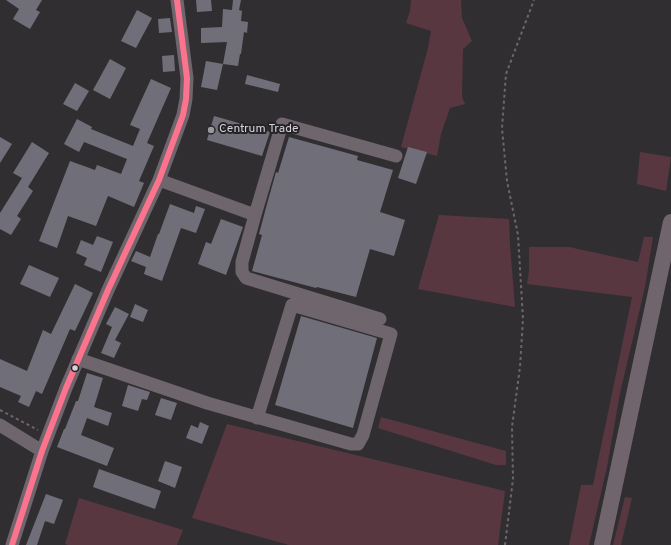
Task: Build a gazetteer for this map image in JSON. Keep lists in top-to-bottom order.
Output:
{
  "places": ["Centrum Trade"]
}
